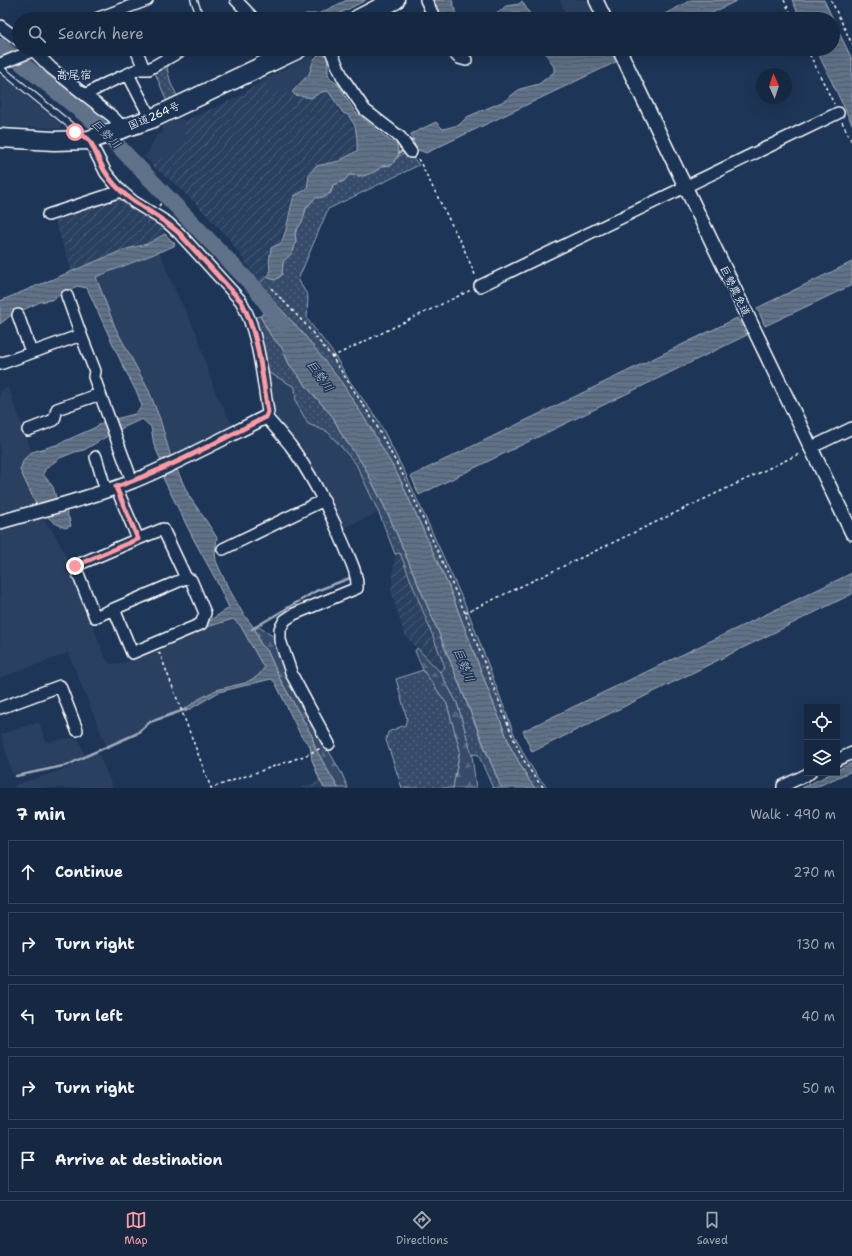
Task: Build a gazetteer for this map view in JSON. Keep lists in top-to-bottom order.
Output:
{
  "streets": {
    "highway": ["国道264号"],
    "street": ["巨勢農免道"]
  },
  "districts": ["高尾宿"],
  "water": ["巨勢川"],
  "north": "top",
  "page": {
    "search": "Search here",
    "heading": ["7 min", "Walk · 490 m"],
    "list": [
      ["Continue", "270 m"],
      ["Turn right", "130 m"],
      ["Turn left", "40 m"],
      ["Turn right", "50 m"],
      "Arrive at destination"
    ],
    "nav": ["Map", "Directions", "Saved"]
  }
}
